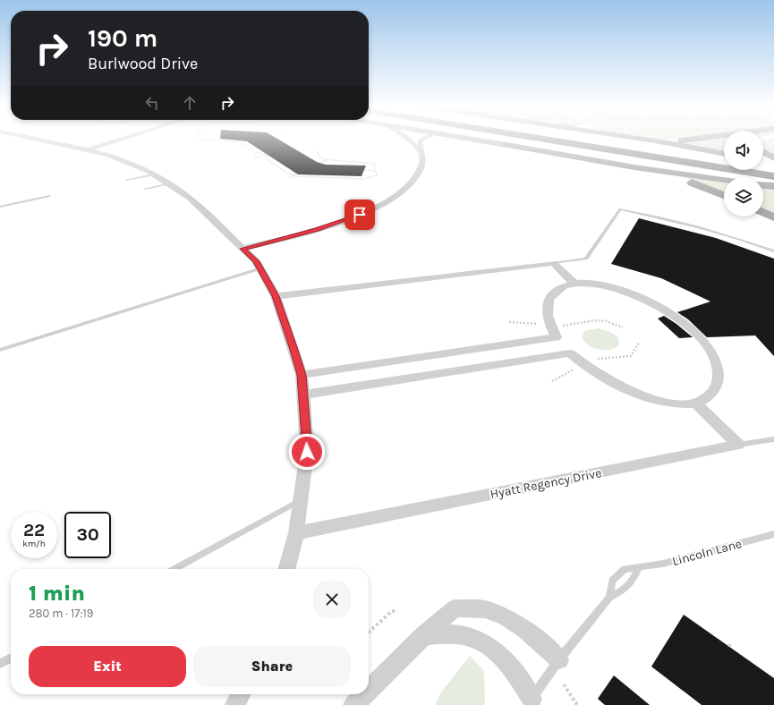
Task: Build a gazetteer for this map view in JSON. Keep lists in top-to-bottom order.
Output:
{
  "streets": {
    "street": ["Hyatt Regency Drive", "Lincoln Lane"]
  },
  "page": {
    "turn": ["190 m", "Burlwood Drive"],
    "speed": "22 km/h",
    "limit": "30",
    "heading": ["1 min", "280 m · 17:19"],
    "buttons": ["Exit", "Share"]
  }
}
